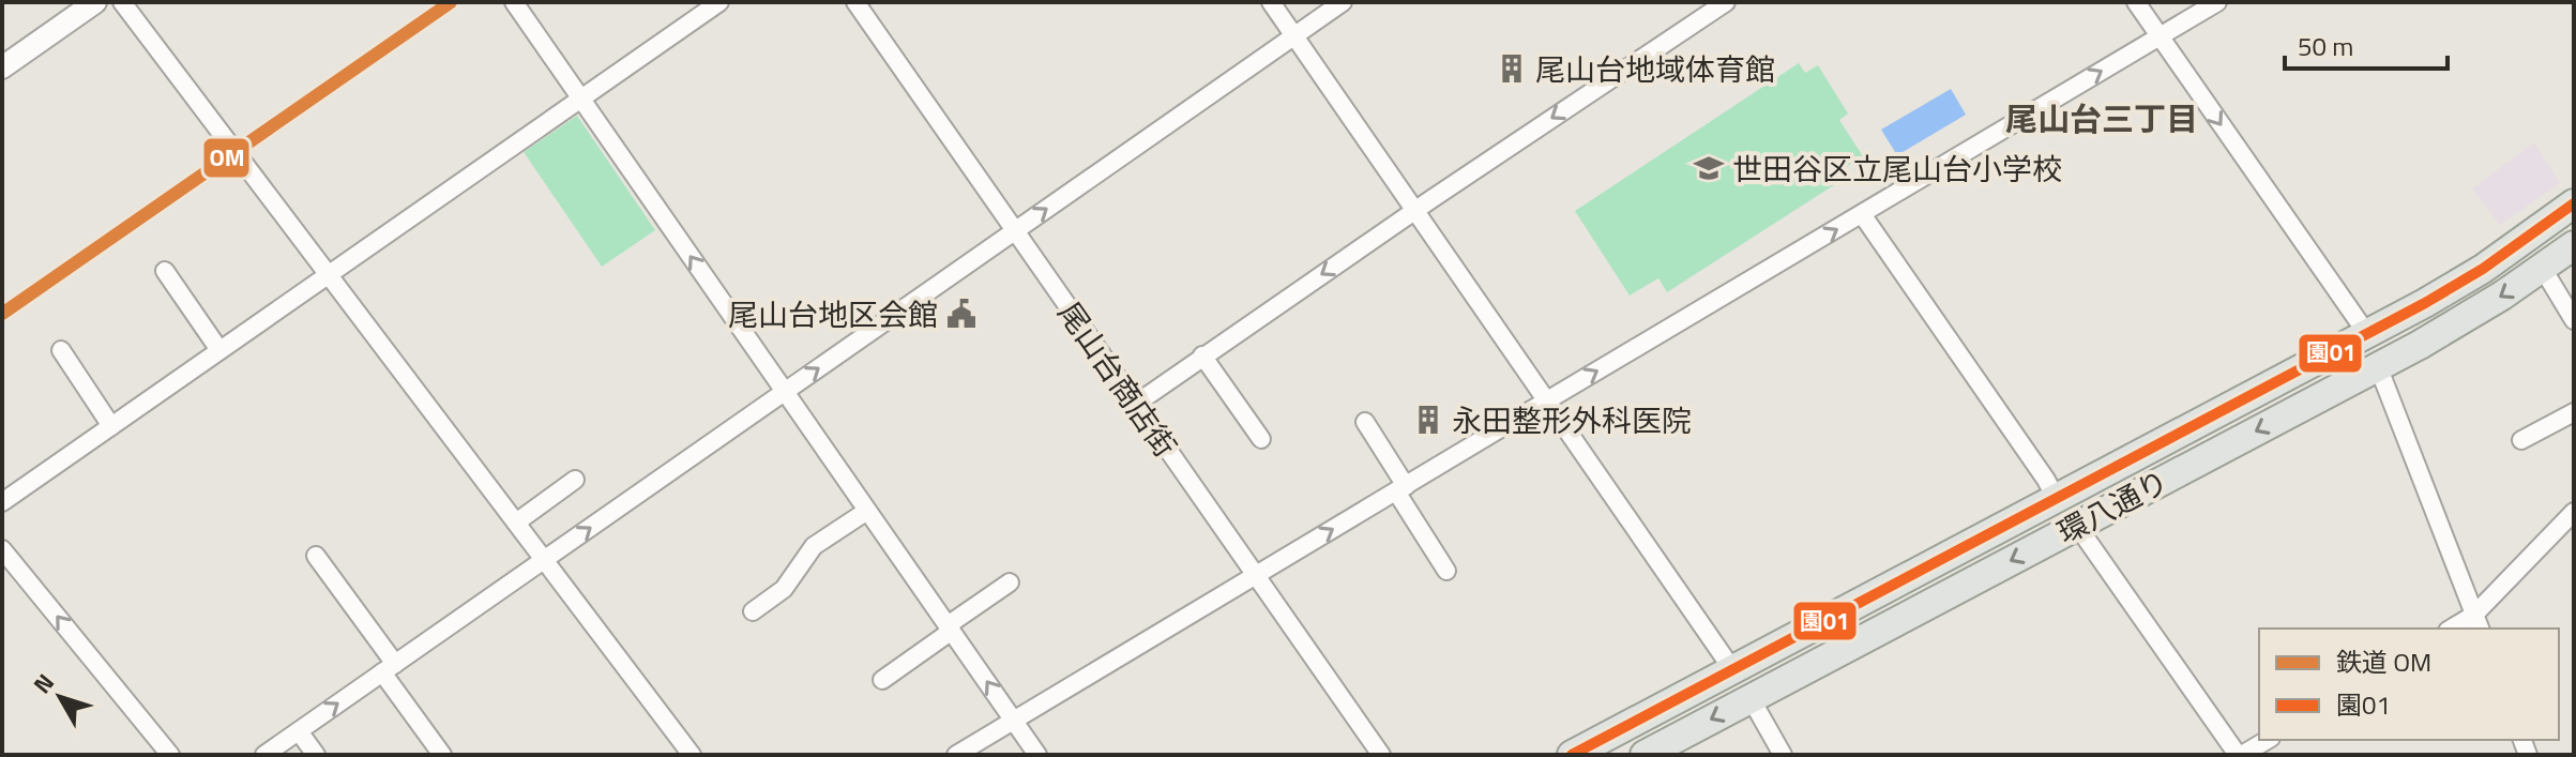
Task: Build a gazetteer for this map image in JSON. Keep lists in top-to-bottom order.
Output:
{
  "streets": {
    "main road": ["環八通り"],
    "street": ["尾山台商店街"]
  },
  "districts": ["尾山台三丁目"],
  "places": {
    "building": ["尾山台地域体育館", "永田整形外科医院"],
    "school or university": ["世田谷区立尾山台小学校"],
    "public building": ["尾山台地区会館"]
  },
  "lines": ["rail line OM", "transit line 園01"],
  "legend": ["鉄道 OM", "園01"],
  "scale_bar": "50 m",
  "north": "top left"
}
